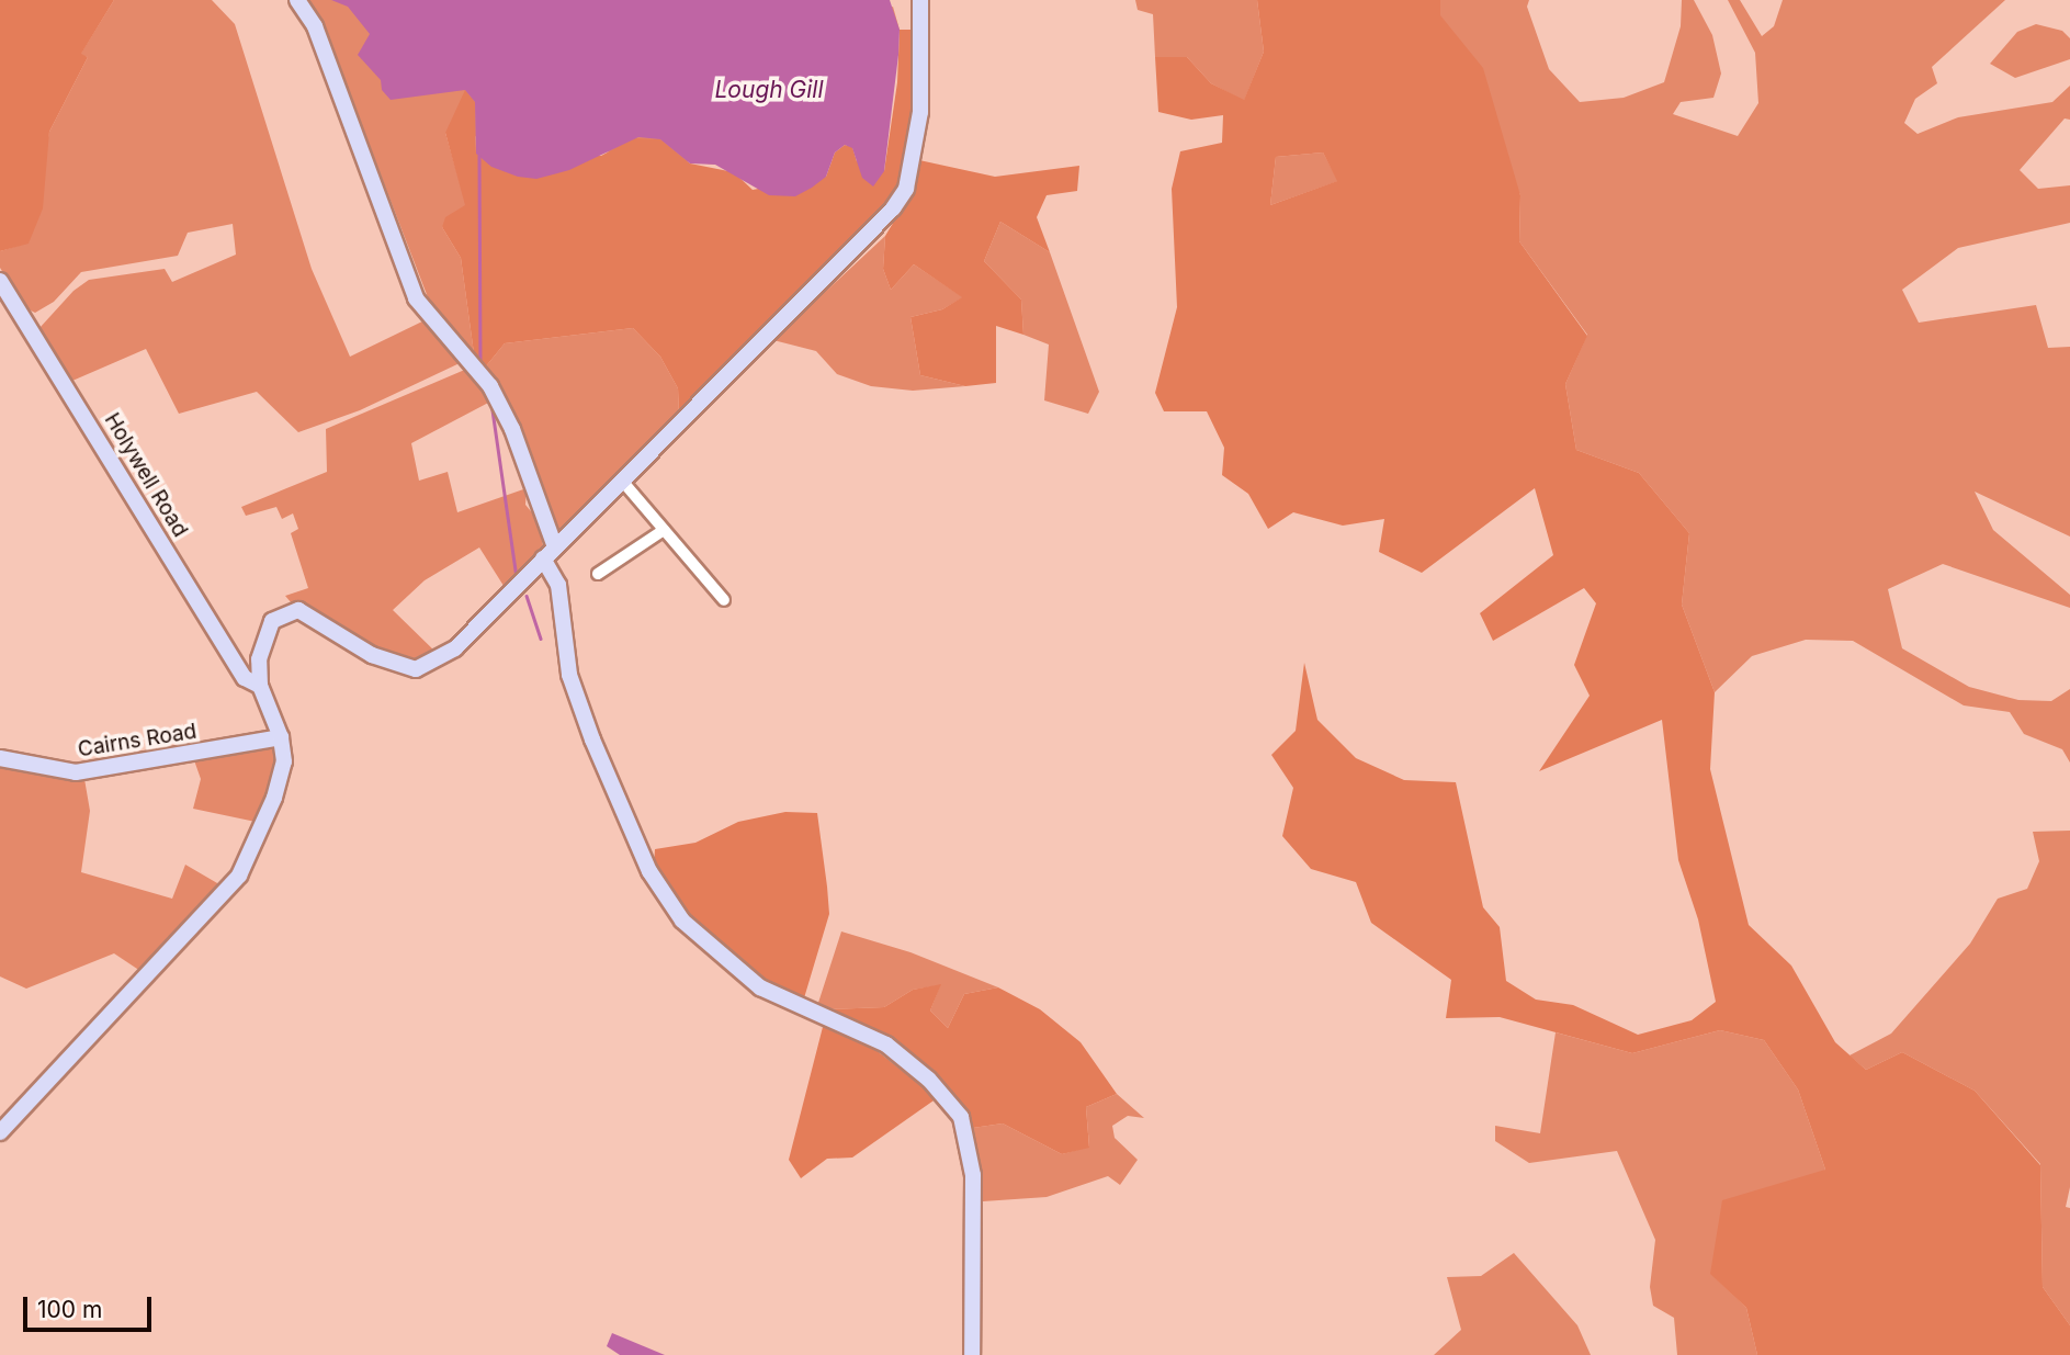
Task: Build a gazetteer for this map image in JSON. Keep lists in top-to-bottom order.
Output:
{
  "streets": {
    "street": ["Holywell Road", "Cairns Road"]
  },
  "water": ["Lough Gill"],
  "scale_bar": "100 m"
}
